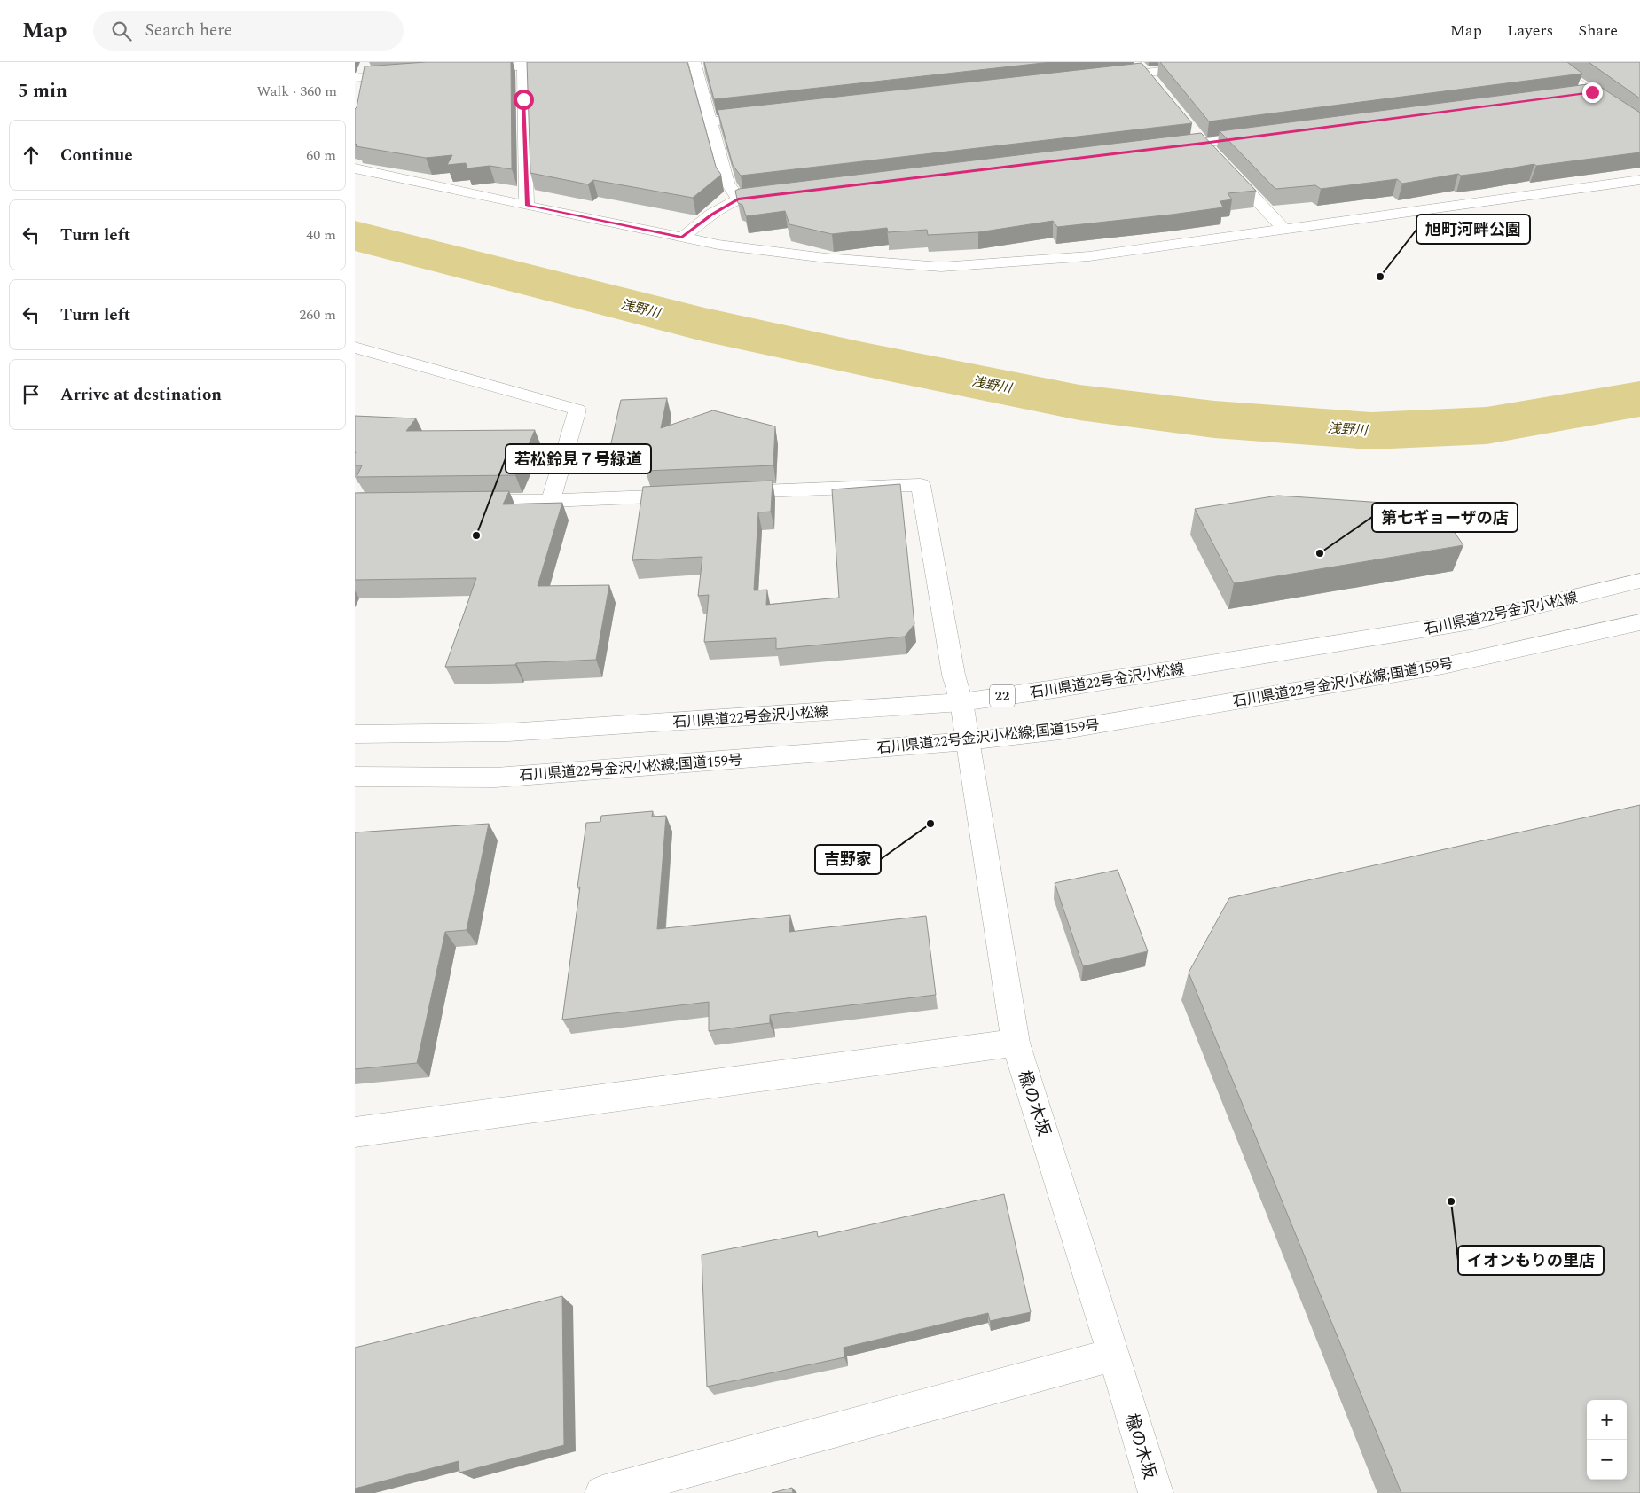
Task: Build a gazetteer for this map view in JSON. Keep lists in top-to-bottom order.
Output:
{
  "streets": {
    "street": [
      "石川県道22号金沢小松線",
      "石川県道22号金沢小松線;国道159号",
      "22",
      "楡の木坂"
    ]
  },
  "crossings": [
    ["石川県道22号金沢小松線", "楡の木坂"],
    ["石川県道22号金沢小松線;国道159号", "楡の木坂"]
  ],
  "water": ["浅野川"],
  "places": [
    "旭町河畔公園",
    "若松鈴見７号緑道",
    "第七ギョーザの店",
    "吉野家",
    "イオンもりの里店"
  ],
  "page": {
    "header": "Map",
    "search": "Search here",
    "nav": ["Map", "Layers", "Share"],
    "heading": ["5 min", "Walk · 360 m"],
    "list": [
      ["Continue", "60 m"],
      ["Turn left", "40 m"],
      ["Turn left", "260 m"],
      "Arrive at destination"
    ],
    "map_buttons": ["+", "−"]
  }
}
